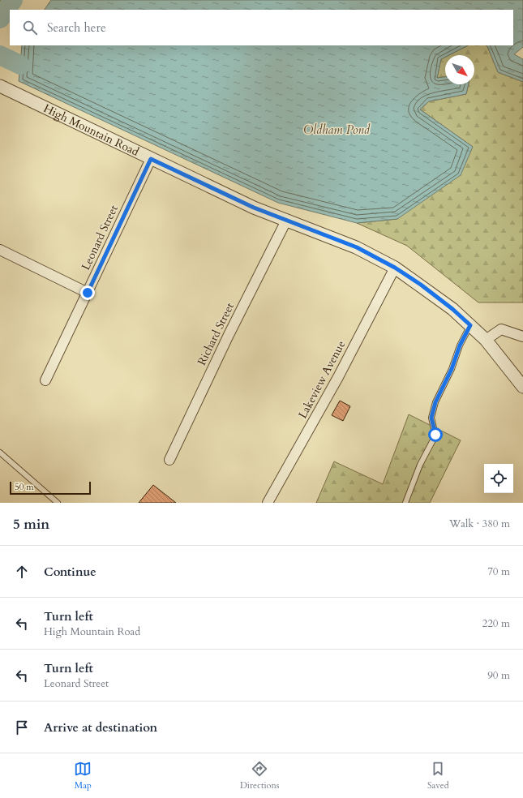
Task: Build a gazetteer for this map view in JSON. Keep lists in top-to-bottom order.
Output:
{
  "streets": {
    "street": [
      "High Mountain Road",
      "Leonard Street",
      "Richard Street",
      "Lakeview Avenue"
    ]
  },
  "crossings": [
    ["High Mountain Road", "Leonard Street"],
    ["High Mountain Road", "Richard Street"],
    ["High Mountain Road", "Lakeview Avenue"]
  ],
  "water": ["Oldham Pond"],
  "scale_bar": "50 m",
  "north": "bottom right",
  "page": {
    "search": "Search here",
    "scale": "50 m",
    "heading": ["5 min", "Walk · 380 m"],
    "list": [
      ["Continue", "70 m"],
      ["Turn left", "High Mountain Road", "220 m"],
      ["Turn left", "Leonard Street", "90 m"],
      "Arrive at destination"
    ],
    "nav": ["Map", "Directions", "Saved"]
  }
}
